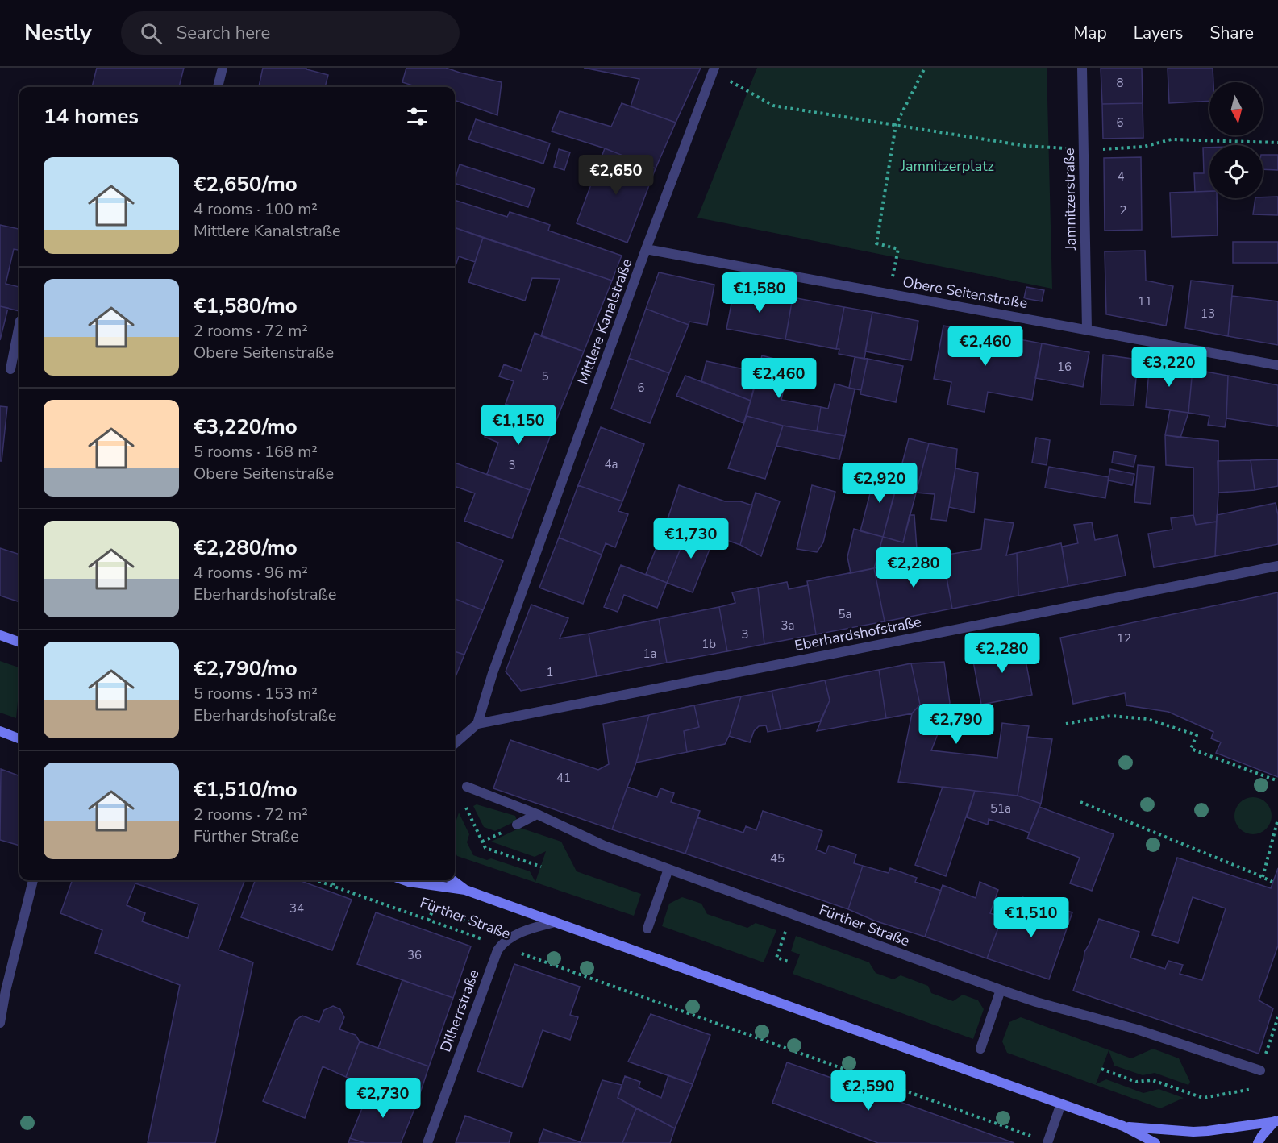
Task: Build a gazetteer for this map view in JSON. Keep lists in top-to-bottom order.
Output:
{
  "streets": {
    "main road": ["Fürther Straße"],
    "street": [
      "Jamnitzerstraße",
      "Obere Seitenstraße",
      "Mittlere Kanalstraße",
      "Eberhardshofstraße",
      "Dilherrstraße"
    ]
  },
  "crossings": [
    ["Jamnitzerstraße", "Obere Seitenstraße"],
    ["Obere Seitenstraße", "Mittlere Kanalstraße"],
    ["Mittlere Kanalstraße", "Eberhardshofstraße"],
    ["Fürther Straße", "Dilherrstraße"]
  ],
  "parks": ["Jamnitzerplatz"],
  "house_numbers": [
    "8",
    "6",
    "4",
    "2",
    "11",
    "13",
    "16",
    "5",
    "6",
    "4a",
    "3",
    "5a",
    "3a",
    "3",
    "12",
    "1b",
    "1a",
    "1",
    "41",
    "51a",
    "45",
    "34",
    "36"
  ],
  "north": "bottom",
  "page": {
    "header": "Nestly",
    "search": "Search here",
    "nav": ["Map", "Layers", "Share"],
    "heading": "14 homes",
    "list": [
      {
        "name": "€2,650/mo",
        "note": "4 rooms · 100 m² · Mittlere Kanalstraße"
      },
      {
        "name": "€1,580/mo",
        "note": "2 rooms · 72 m² · Obere Seitenstraße"
      },
      {
        "name": "€3,220/mo",
        "note": "5 rooms · 168 m² · Obere Seitenstraße"
      },
      {
        "name": "€2,280/mo",
        "note": "4 rooms · 96 m² · Eberhardshofstraße"
      },
      {
        "name": "€2,790/mo",
        "note": "5 rooms · 153 m² · Eberhardshofstraße"
      },
      {
        "name": "€1,510/mo",
        "note": "2 rooms · 72 m² · Fürther Straße"
      }
    ],
    "price": [
      "€2,650",
      "€1,580",
      "€2,460",
      "€3,220",
      "€2,460",
      "€1,150",
      "€2,920",
      "€1,730",
      "€2,280",
      "€2,280",
      "€2,790",
      "€1,510",
      "€2,590",
      "€2,730"
    ]
  }
}
